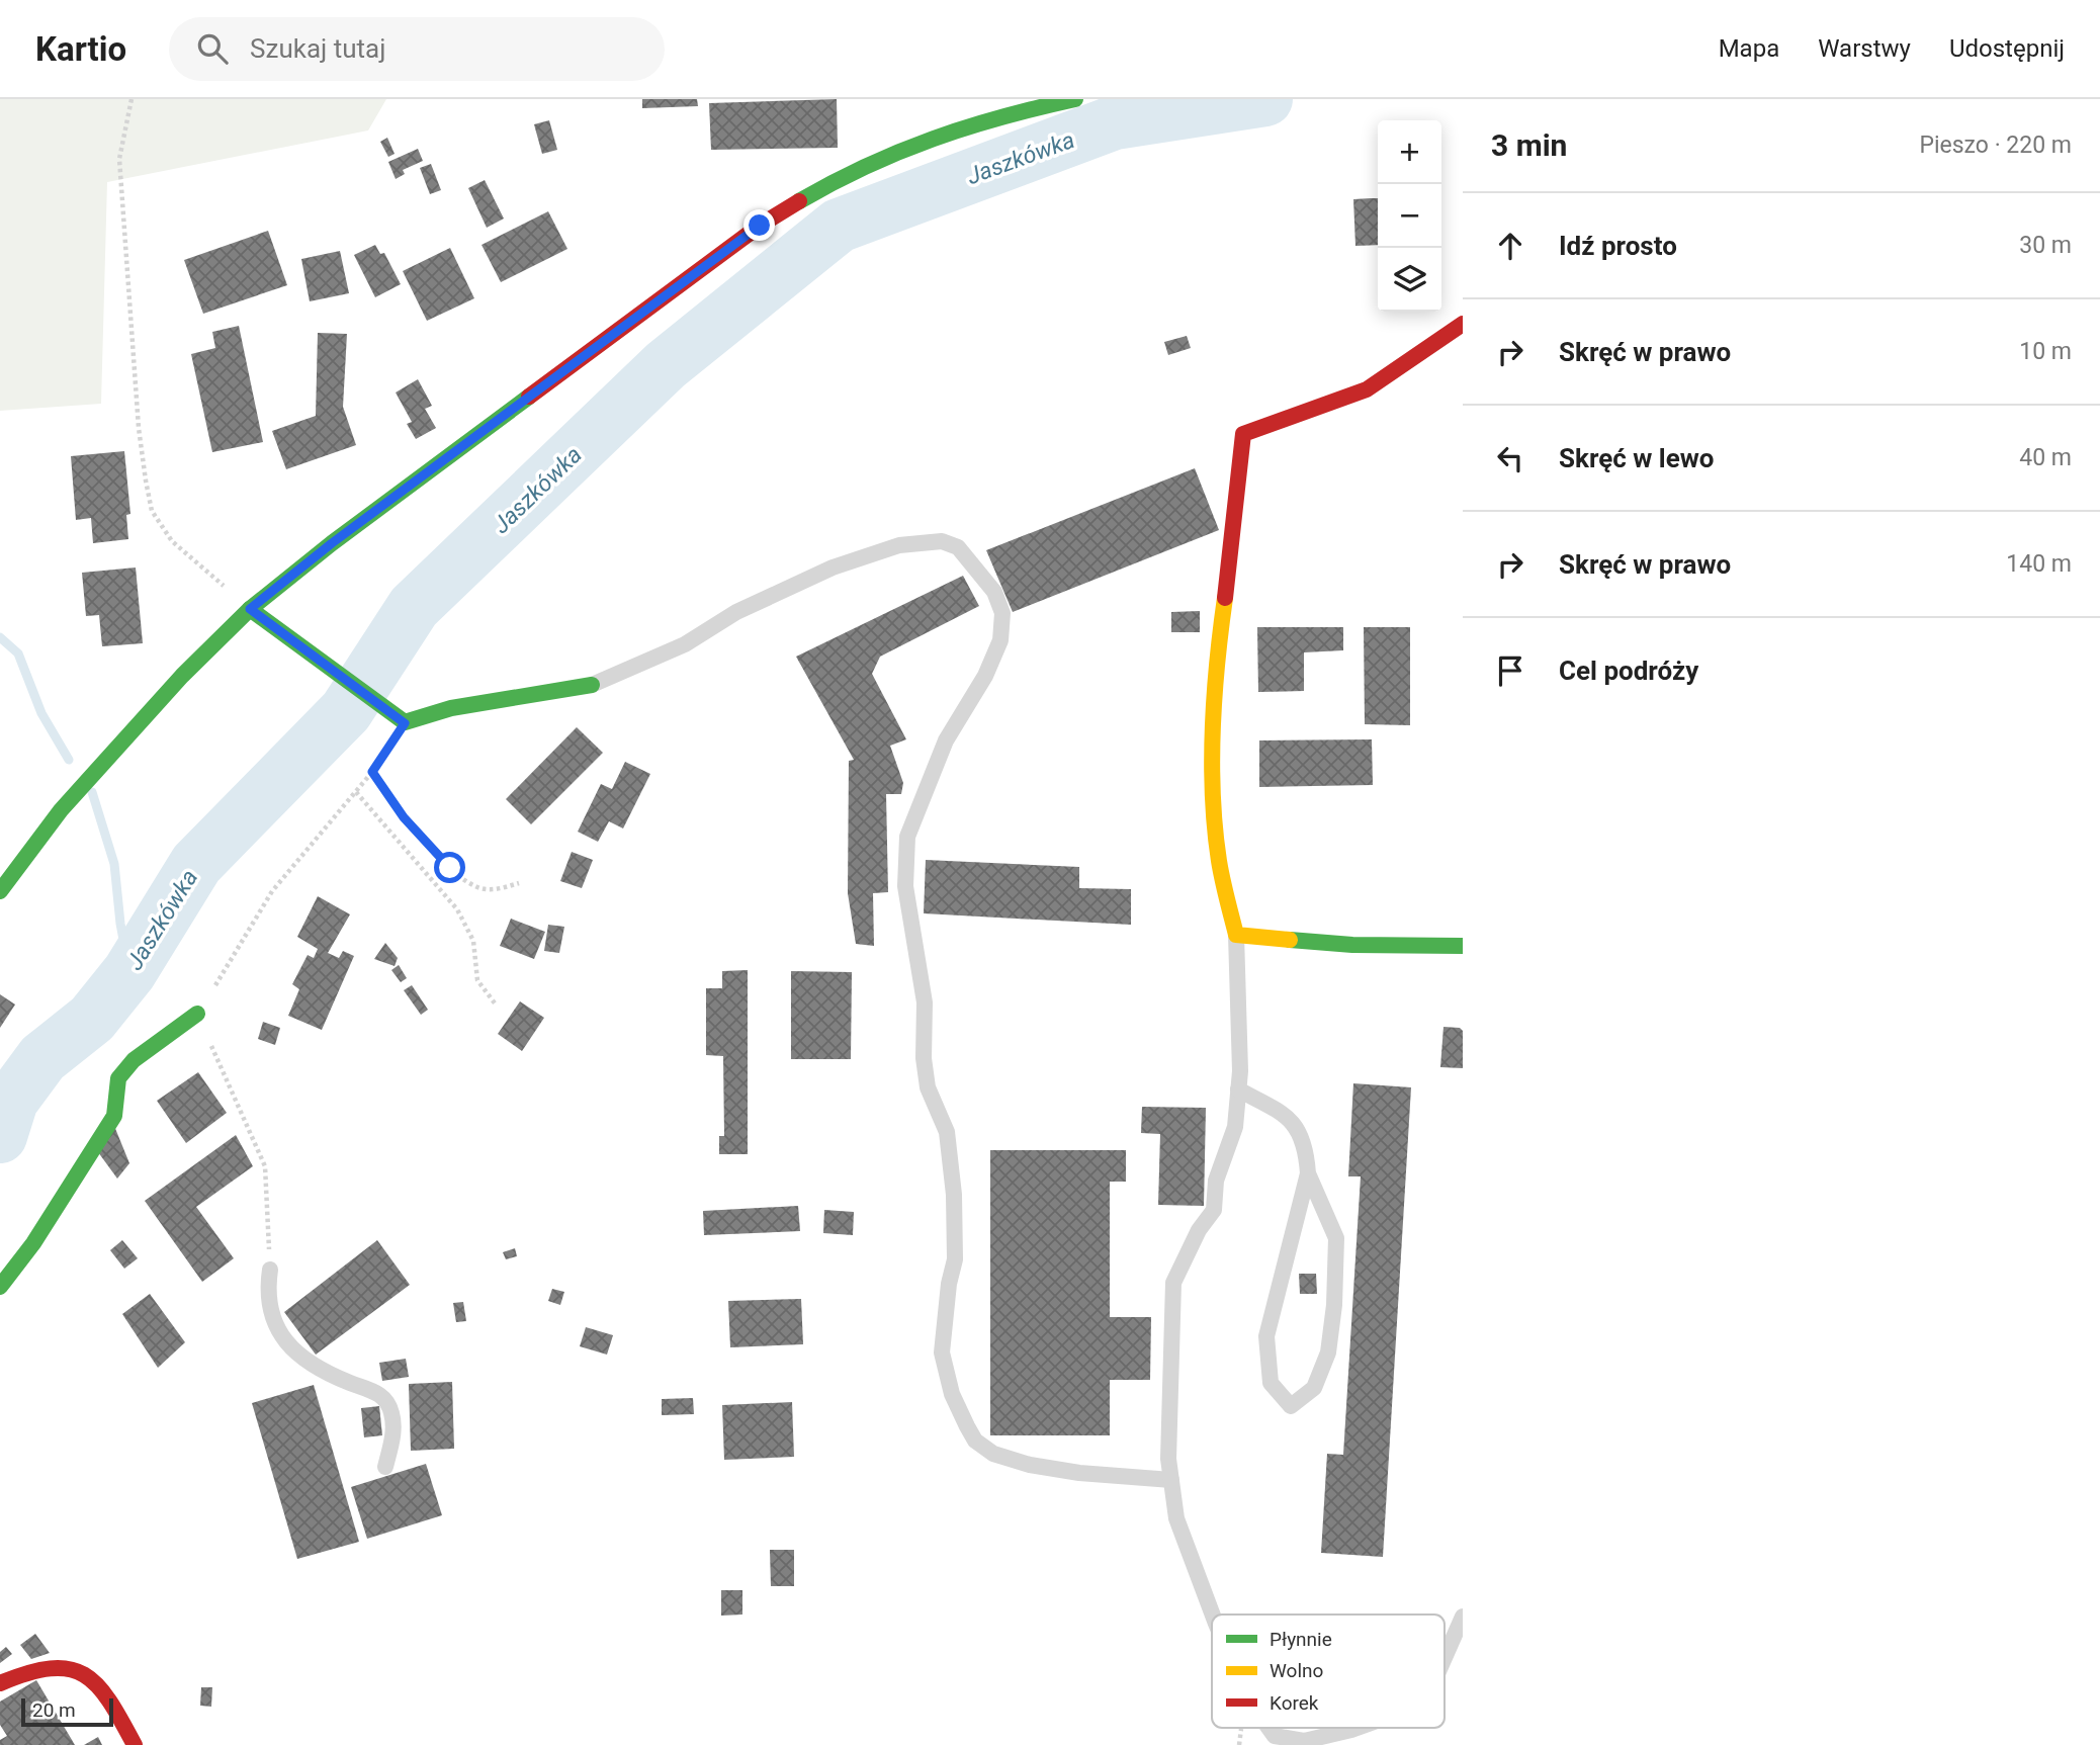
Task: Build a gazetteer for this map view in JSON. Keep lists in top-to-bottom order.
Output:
{
  "water": ["Jaszkówka"],
  "legend": ["Płynnie", "Wolno", "Korek"],
  "scale_bar": "20 m",
  "page": {
    "header": "Kartio",
    "search": "Szukaj tutaj",
    "nav": ["Mapa", "Warstwy", "Udostępnij"],
    "heading": ["3 min", "Pieszo · 220 m"],
    "map_buttons": ["+", "−"],
    "list": [
      ["Idź prosto", "30 m"],
      ["Skręć w prawo", "10 m"],
      ["Skręć w lewo", "40 m"],
      ["Skręć w prawo", "140 m"],
      "Cel podróży"
    ],
    "scale": "20 m"
  }
}
